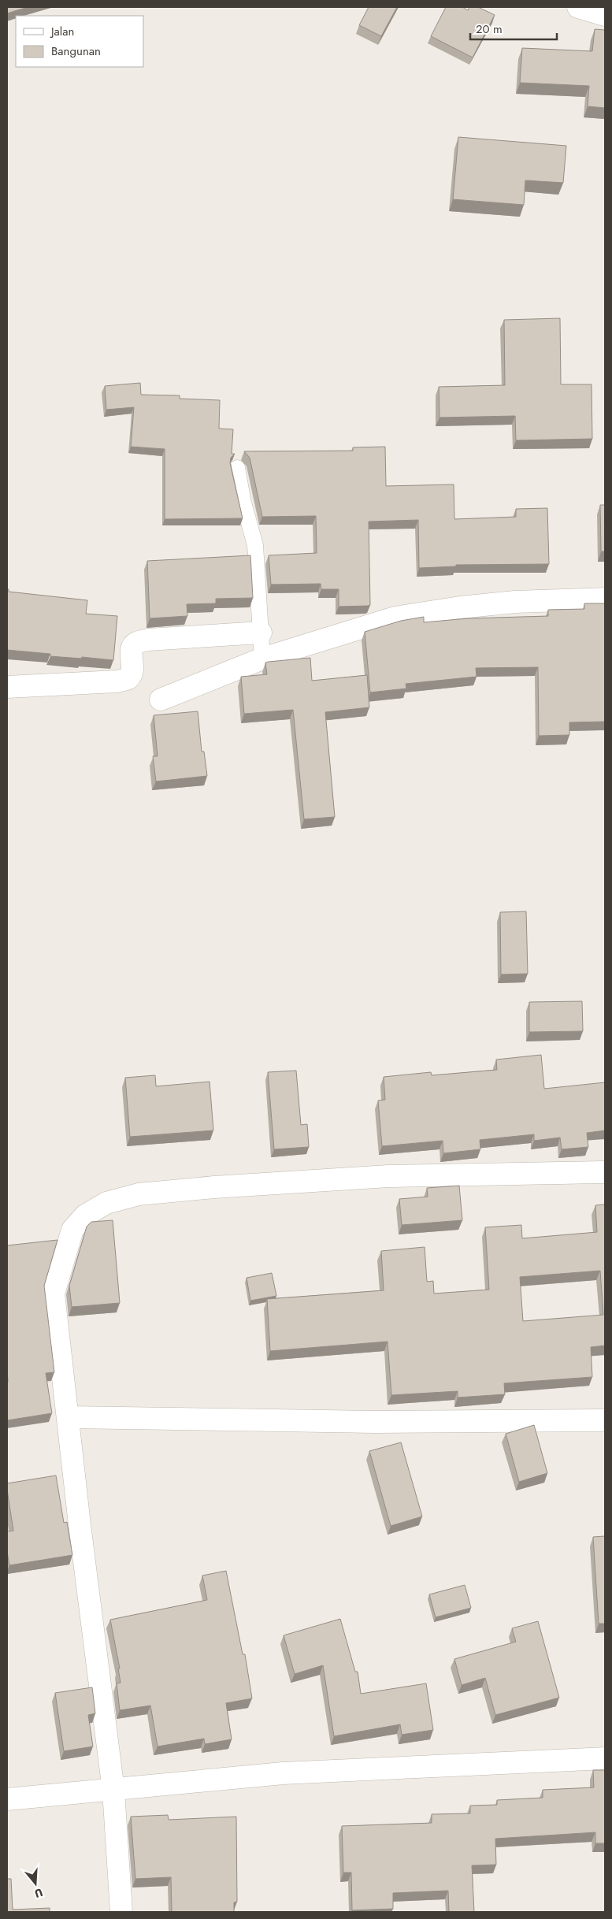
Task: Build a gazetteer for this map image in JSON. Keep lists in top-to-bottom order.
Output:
{
  "legend": ["Jalan", "Bangunan"],
  "scale_bar": "20 m",
  "north": "bottom"
}
